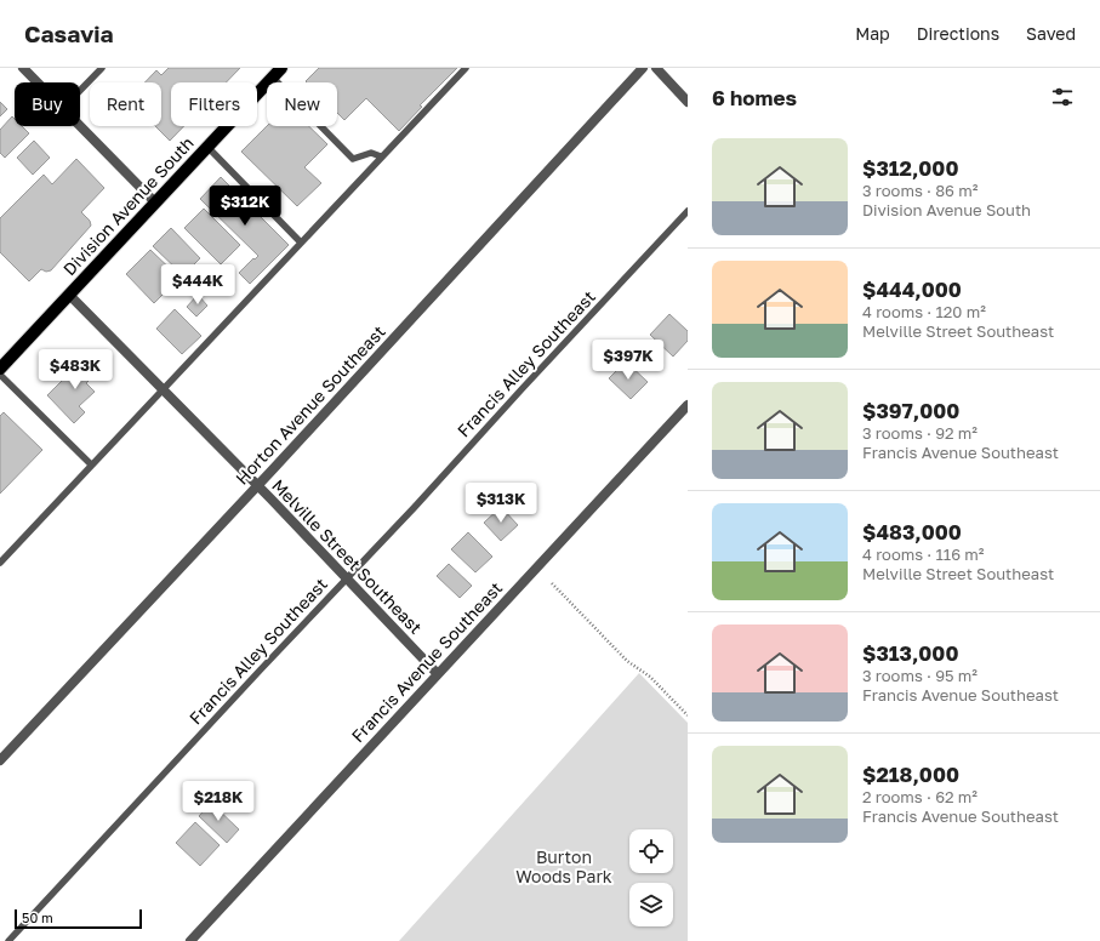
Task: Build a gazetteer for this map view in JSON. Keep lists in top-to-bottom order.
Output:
{
  "streets": {
    "main road": ["Division Avenue South"],
    "street": ["Horton Avenue Southeast", "Melville Street Southeast", "Francis Avenue Southeast"],
    "lane": ["Francis Alley Southeast"]
  },
  "crossings": [
    ["Division Avenue South", "Melville Street Southeast"],
    ["Francis Alley Southeast", "Melville Street Southeast"],
    ["Horton Avenue Southeast", "Melville Street Southeast"],
    ["Melville Street Southeast", "Francis Avenue Southeast"]
  ],
  "parks": ["Burton Woods Park"],
  "scale_bar": "50 m",
  "page": {
    "header": "Casavia",
    "nav": ["Map", "Directions", "Saved"],
    "heading": "6 homes",
    "chip": [
      "Buy",
      "Rent",
      "Filters",
      "New"
    ],
    "list": [
      {
        "name": "$312,000",
        "note": "3 rooms · 86 m² · Division Avenue South"
      },
      {
        "name": "$444,000",
        "note": "4 rooms · 120 m² · Melville Street Southeast"
      },
      {
        "name": "$397,000",
        "note": "3 rooms · 92 m² · Francis Avenue Southeast"
      },
      {
        "name": "$483,000",
        "note": "4 rooms · 116 m² · Melville Street Southeast"
      },
      {
        "name": "$313,000",
        "note": "3 rooms · 95 m² · Francis Avenue Southeast"
      },
      {
        "name": "$218,000",
        "note": "2 rooms · 62 m² · Francis Avenue Southeast"
      }
    ],
    "price": [
      "$312K",
      "$444K",
      "$397K",
      "$483K",
      "$313K",
      "$218K"
    ],
    "scale": "50 m"
  }
}
